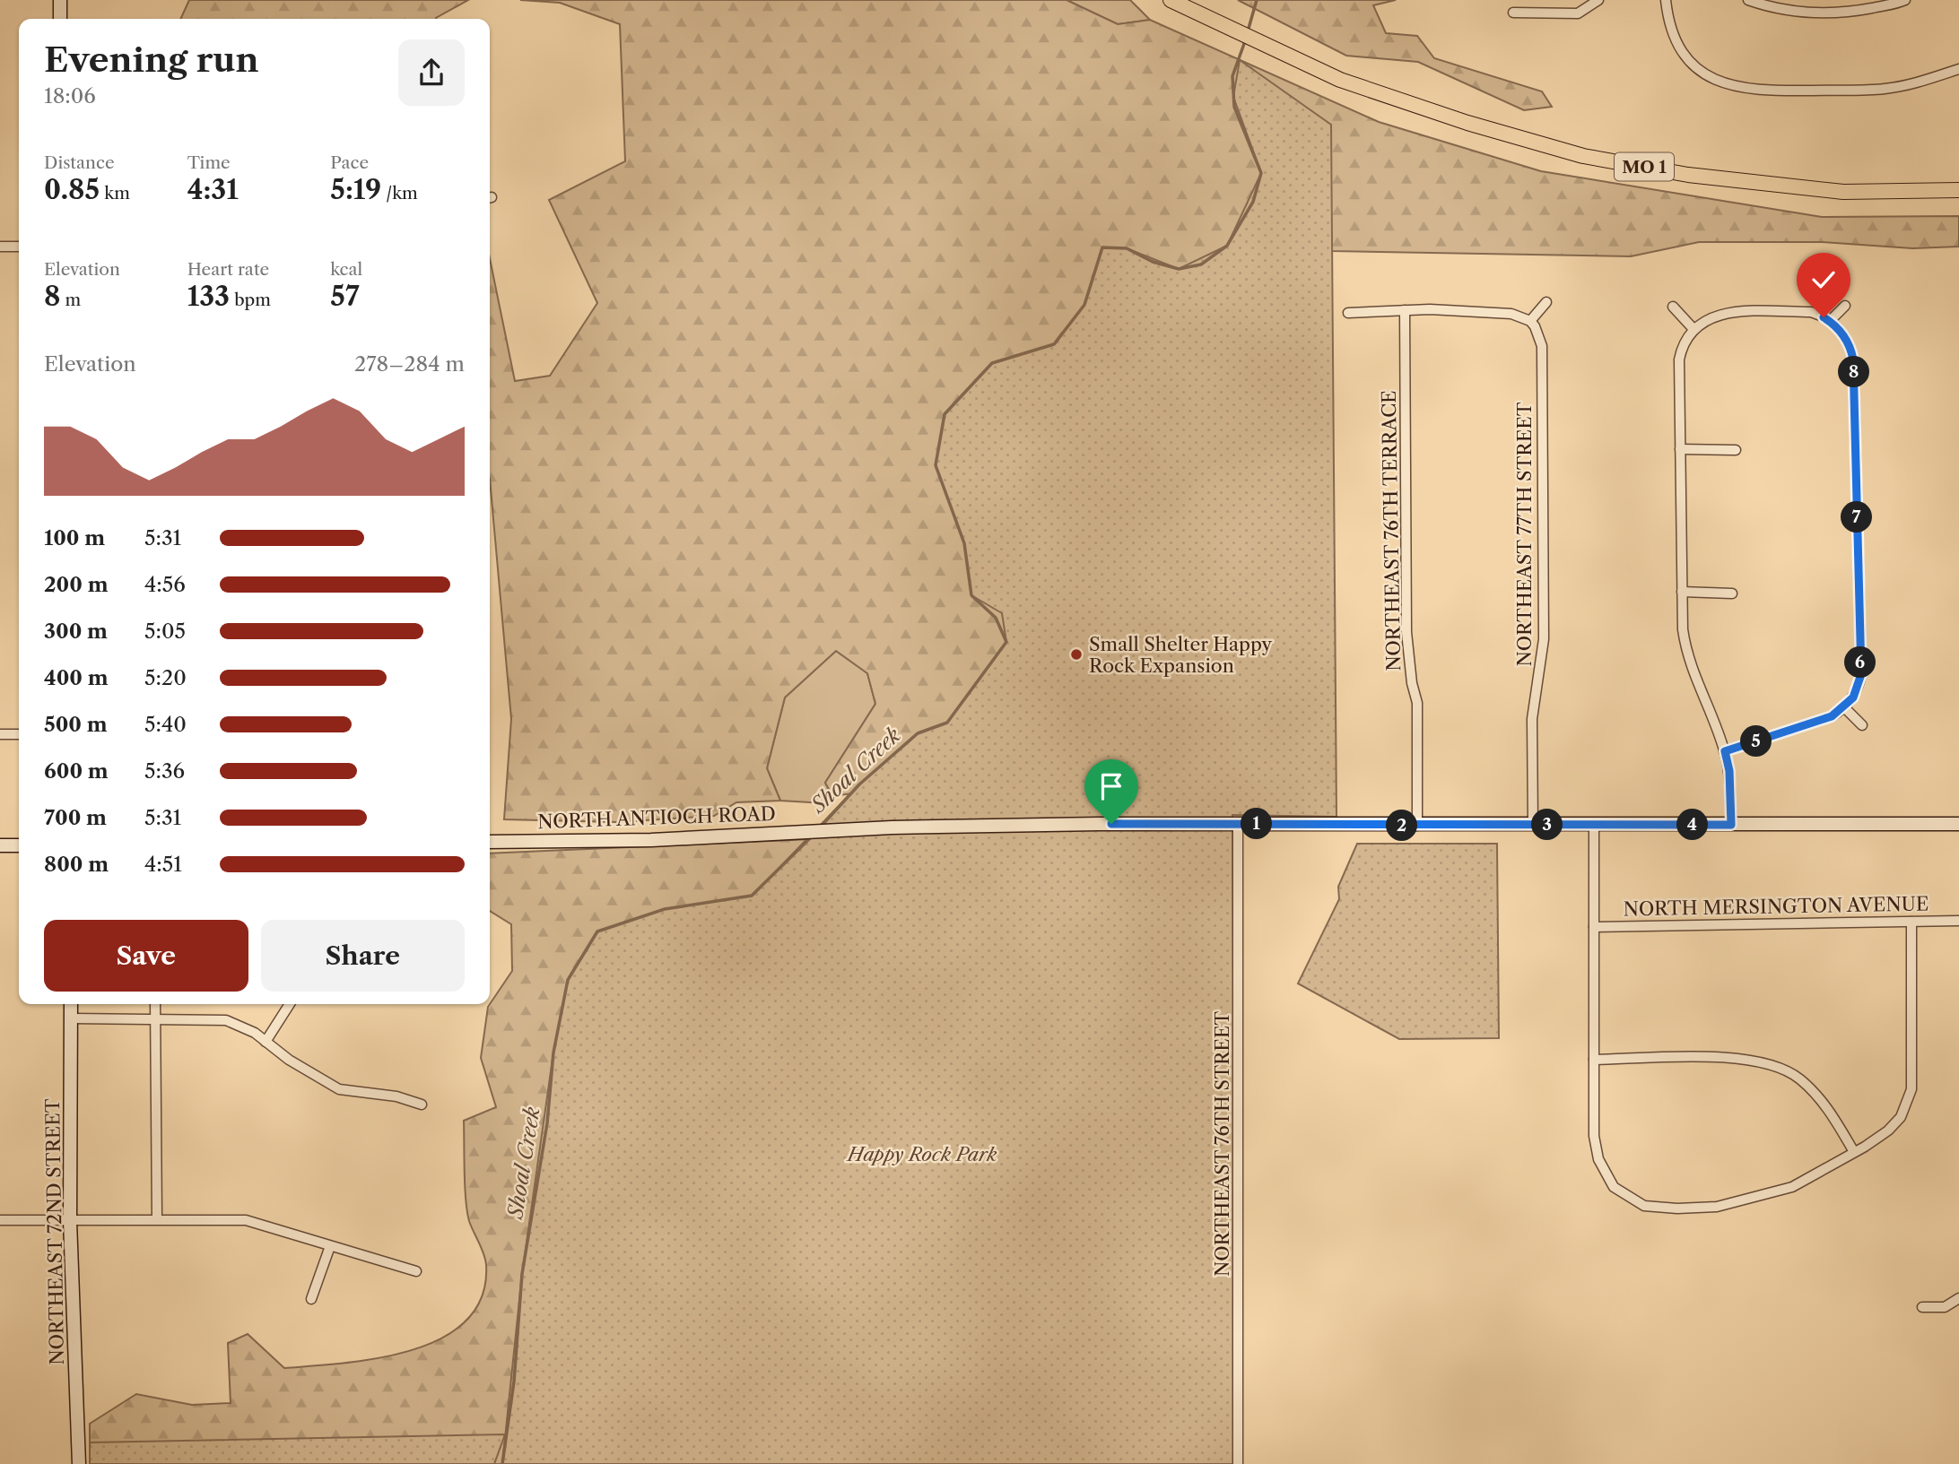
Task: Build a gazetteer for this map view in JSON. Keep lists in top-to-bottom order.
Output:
{
  "streets": {
    "main road": ["MO 1"],
    "street": [
      "NORTHEAST 76TH TERRACE",
      "NORTHEAST 77TH STREET",
      "NORTH ANTIOCH ROAD",
      "NORTH MERSINGTON AVENUE",
      "NORTHEAST 76TH STREET",
      "NORTHEAST 72ND STREET"
    ]
  },
  "crossings": [
    ["NORTHEAST 76TH TERRACE", "NORTH ANTIOCH ROAD"],
    ["NORTHEAST 77TH STREET", "NORTH ANTIOCH ROAD"],
    ["NORTH ANTIOCH ROAD", "NORTHEAST 76TH STREET"]
  ],
  "water": ["Shoal Creek"],
  "parks": ["Happy Rock Park"],
  "places": ["Small Shelter Happy Rock Expansion"],
  "page": {
    "heading": ["Evening run", "18:06"],
    "stats": [
      ["Distance", "0.85 km"],
      ["Time", "4:31"],
      ["Pace", "5:19 /km"],
      ["Elevation", "8 m"],
      ["Heart rate", "133 bpm"],
      ["kcal", "57"]
    ],
    "chart": ["Elevation", "278–284 m"],
    "pins": [
      "8",
      "7",
      "6",
      "5",
      "1",
      "3",
      "4",
      "2"
    ],
    "list": [
      {
        "name": "100 m",
        "note": "5:31"
      },
      {
        "name": "200 m",
        "note": "4:56"
      },
      {
        "name": "300 m",
        "note": "5:05"
      },
      {
        "name": "400 m",
        "note": "5:20"
      },
      {
        "name": "500 m",
        "note": "5:40"
      },
      {
        "name": "600 m",
        "note": "5:36"
      },
      {
        "name": "700 m",
        "note": "5:31"
      },
      {
        "name": "800 m",
        "note": "4:51"
      }
    ],
    "buttons": ["Save", "Share"]
  }
}
